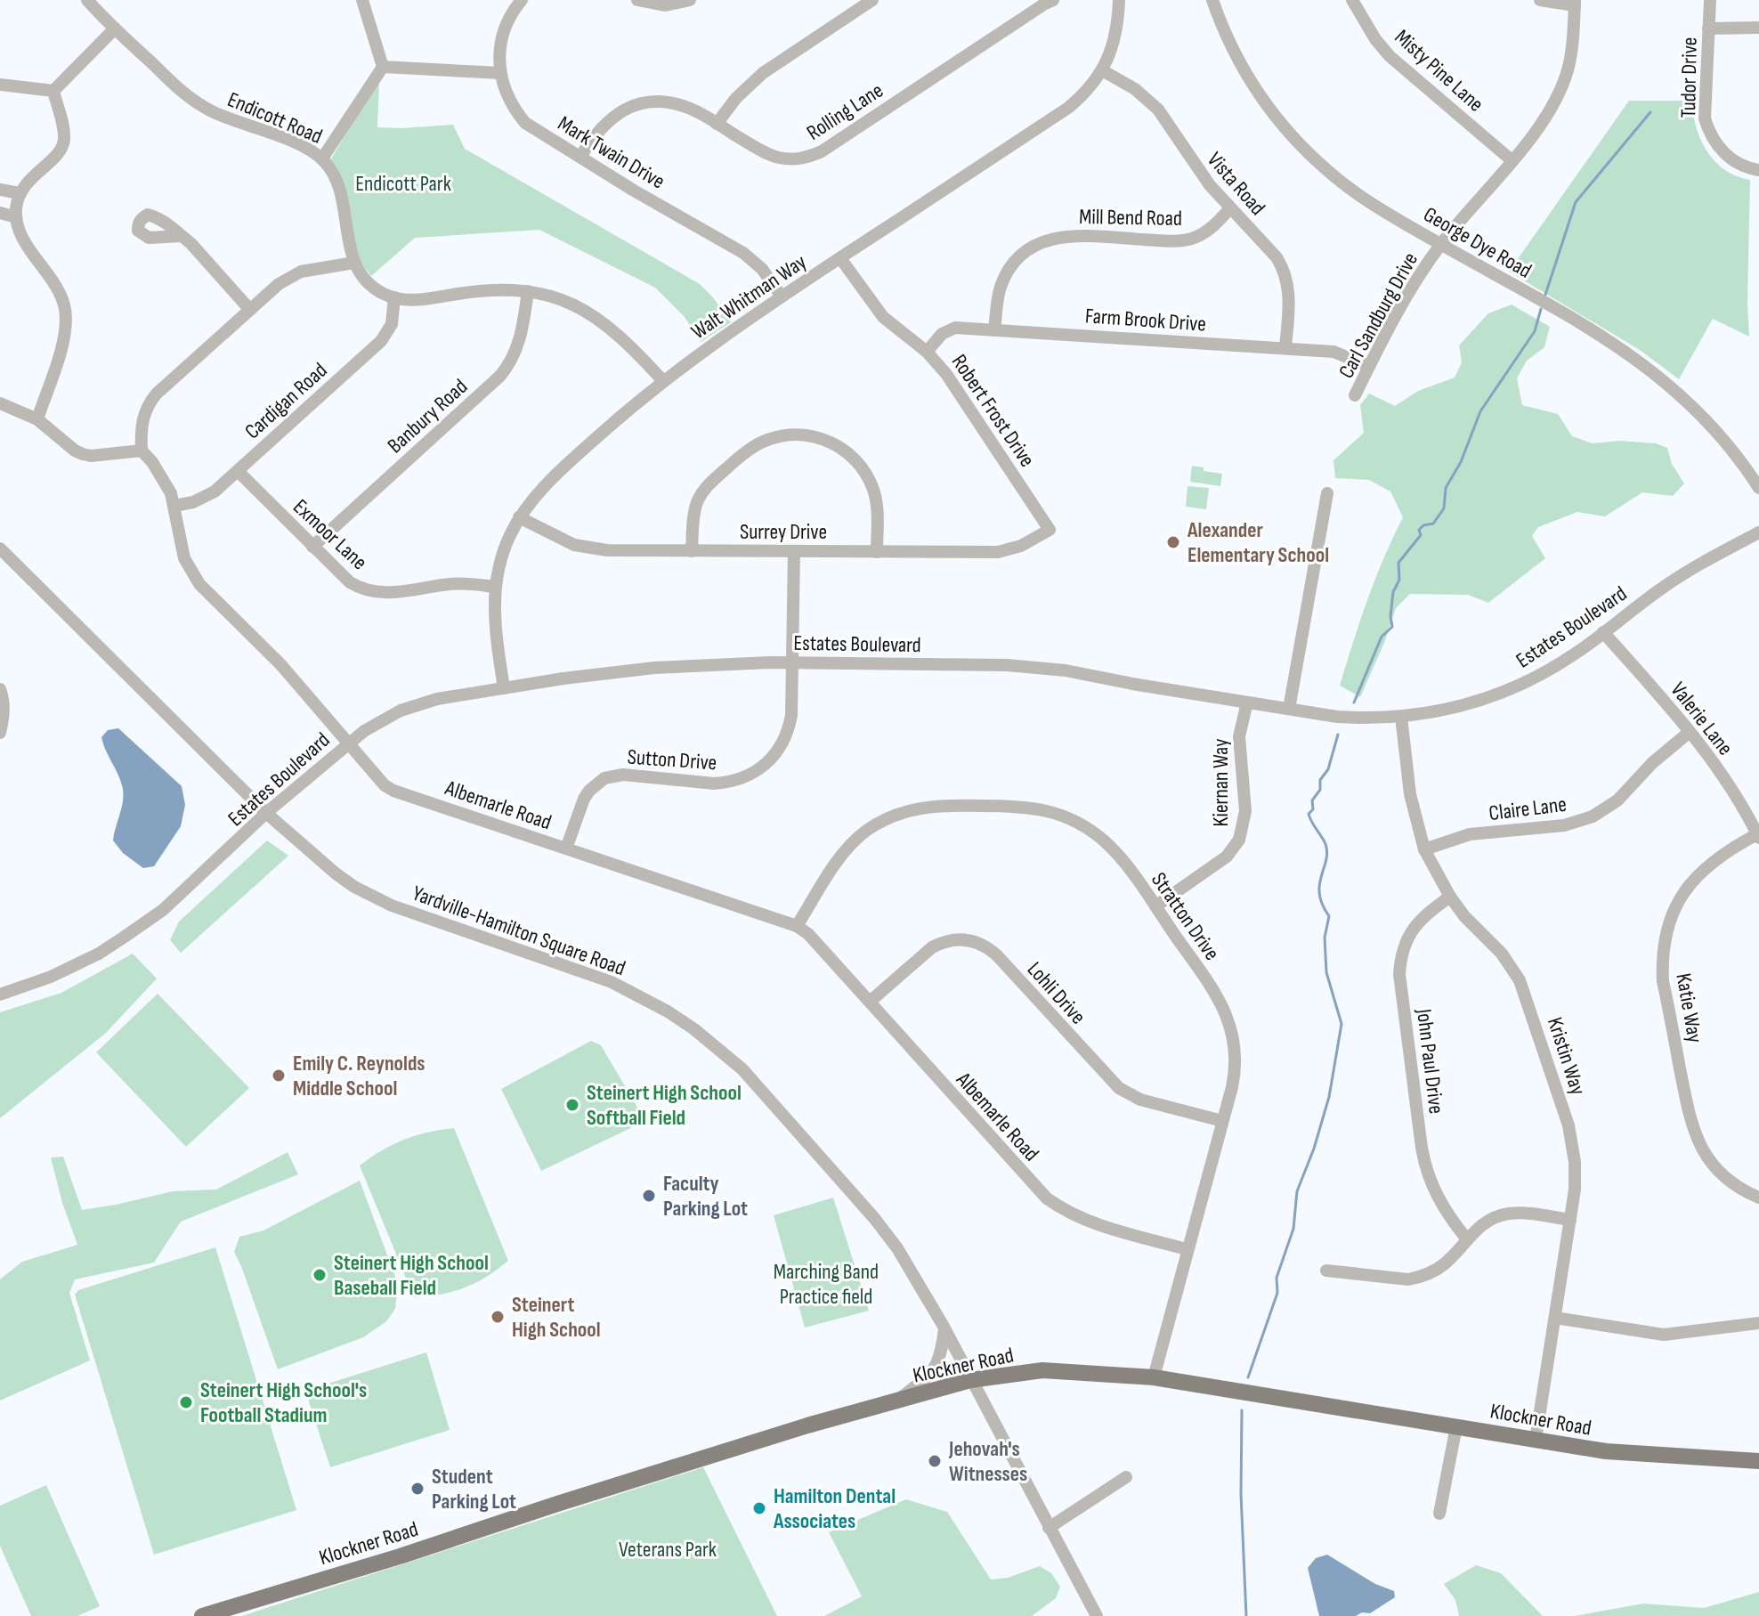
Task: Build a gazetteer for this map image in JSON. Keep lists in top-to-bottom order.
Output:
{
  "streets": {
    "main road": ["Klockner Road"],
    "street": [
      "Misty Pine Lane",
      "Tudor Drive",
      "Rolling Lane",
      "Endicott Road",
      "Mark Twain Drive",
      "Vista Road",
      "Mill Bend Road",
      "George Dye Road",
      "Walt Whitman Way",
      "Carl Sandburg Drive",
      "Farm Brook Drive",
      "Cardigan Road",
      "Robert Frost Drive",
      "Banbury Road",
      "Surrey Drive",
      "Exmoor Lane",
      "Estates Boulevard",
      "Valerie Lane",
      "Sutton Drive",
      "Kiernan Way",
      "Albemarle Road",
      "Claire Lane",
      "Stratton Drive",
      "Yardville-Hamilton Square Road",
      "Lohli Drive",
      "Katie Way",
      "Kristin Way",
      "John Paul Drive"
    ]
  },
  "crossings": [
    ["Misty Pine Lane", "Carl Sandburg Drive"],
    ["Rolling Lane", "Mark Twain Drive"],
    ["Endicott Road", "Cardigan Road"],
    ["Mark Twain Drive", "Walt Whitman Way"],
    ["Vista Road", "Mill Bend Road"],
    ["Vista Road", "Walt Whitman Way"],
    ["Vista Road", "Farm Brook Drive"],
    ["Mill Bend Road", "Farm Brook Drive"],
    ["George Dye Road", "Carl Sandburg Drive"],
    ["Walt Whitman Way", "Robert Frost Drive"],
    ["Walt Whitman Way", "Surrey Drive"],
    ["Walt Whitman Way", "Exmoor Lane"],
    ["Walt Whitman Way", "Estates Boulevard"],
    ["Carl Sandburg Drive", "Farm Brook Drive"],
    ["Farm Brook Drive", "Robert Frost Drive"],
    ["Cardigan Road", "Exmoor Lane"],
    ["Cardigan Road", "Albemarle Road"],
    ["Robert Frost Drive", "Surrey Drive"],
    ["Banbury Road", "Exmoor Lane"],
    ["Surrey Drive", "Sutton Drive"],
    ["Estates Boulevard", "Valerie Lane"],
    ["Estates Boulevard", "Sutton Drive"],
    ["Estates Boulevard", "Kiernan Way"],
    ["Estates Boulevard", "Albemarle Road"],
    ["Estates Boulevard", "Yardville-Hamilton Square Road"],
    ["Estates Boulevard", "Kristin Way"],
    ["Valerie Lane", "Claire Lane"],
    ["Valerie Lane", "Katie Way"],
    ["Sutton Drive", "Albemarle Road"],
    ["Kiernan Way", "Stratton Drive"],
    ["Albemarle Road", "Stratton Drive"],
    ["Albemarle Road", "Lohli Drive"],
    ["Claire Lane", "Kristin Way"],
    ["Stratton Drive", "Lohli Drive"],
    ["Stratton Drive", "Klockner Road"],
    ["Yardville-Hamilton Square Road", "Klockner Road"],
    ["Kristin Way", "John Paul Drive"],
    ["Kristin Way", "Klockner Road"]
  ],
  "parks": ["Endicott Park", "Marching Band Practice field", "Veterans Park"],
  "places": [
    "Alexander Elementary School",
    "Emily C. Reynolds Middle School",
    "Steinert High School Softball Field",
    "Faculty Parking Lot",
    "Steinert High School Baseball Field",
    "Steinert High School",
    "Steinert High School's Football Stadium",
    "Jehovah's Witnesses",
    "Student Parking Lot",
    "Hamilton Dental Associates"
  ]
}
